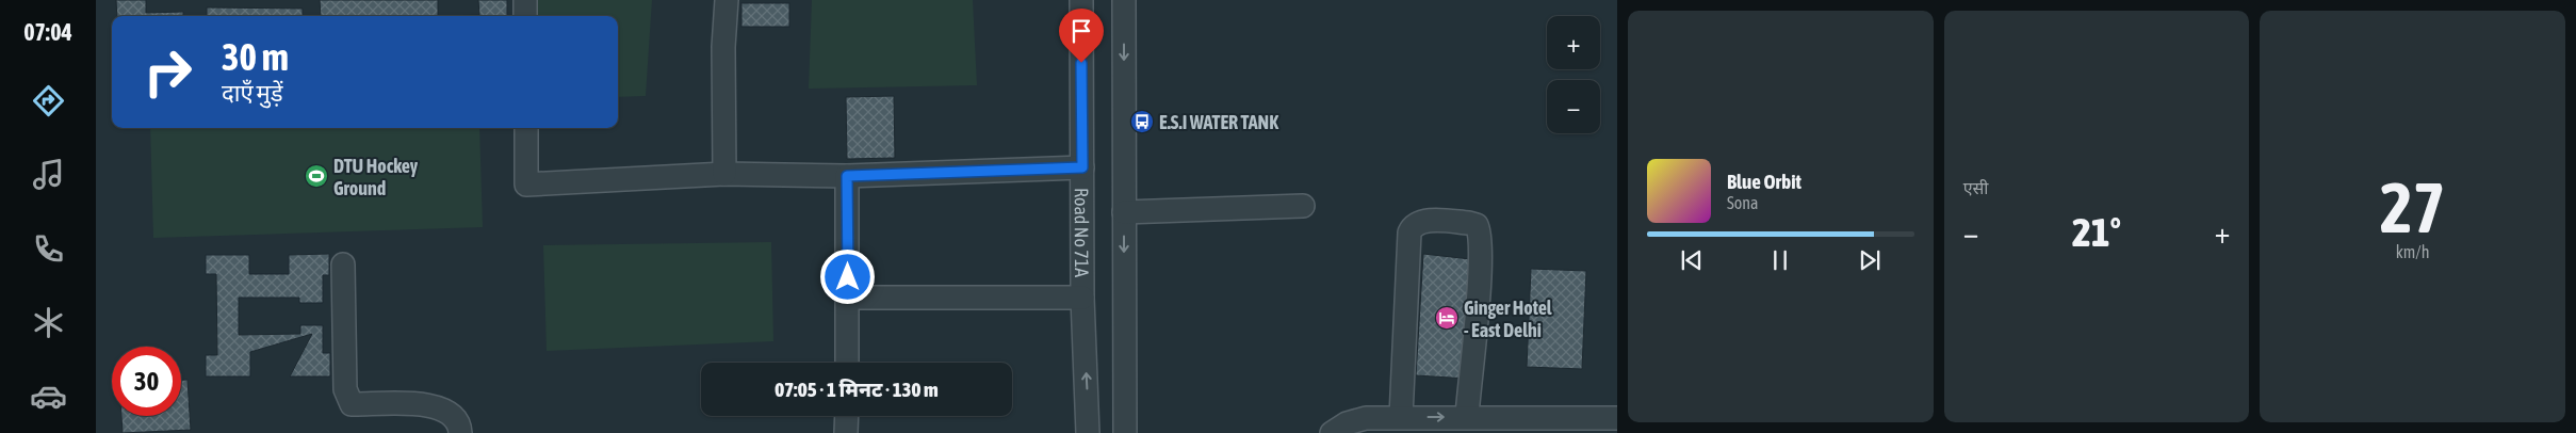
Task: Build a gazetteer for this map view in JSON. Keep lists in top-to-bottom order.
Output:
{
  "streets": {
    "street": ["Road No 71A"]
  },
  "places": {
    "bus stop": ["E.S.I WATER TANK"],
    "sports": ["DTU Hockey Ground"],
    "hotel": ["Ginger Hotel - East Delhi"]
  },
  "page": {
    "tabs": "07:04",
    "tile": [
      "एसी",
      ["27", "km/h"]
    ],
    "map_buttons": ["+", "−"],
    "turn": ["30 m", "दाएँ मुड़ें"],
    "song": ["Blue Orbit", "Sona"],
    "heat": ["−", "21°", "+"],
    "limit": "30",
    "trip": "07:05 · 1 मिनट · 130 m"
  }
}
